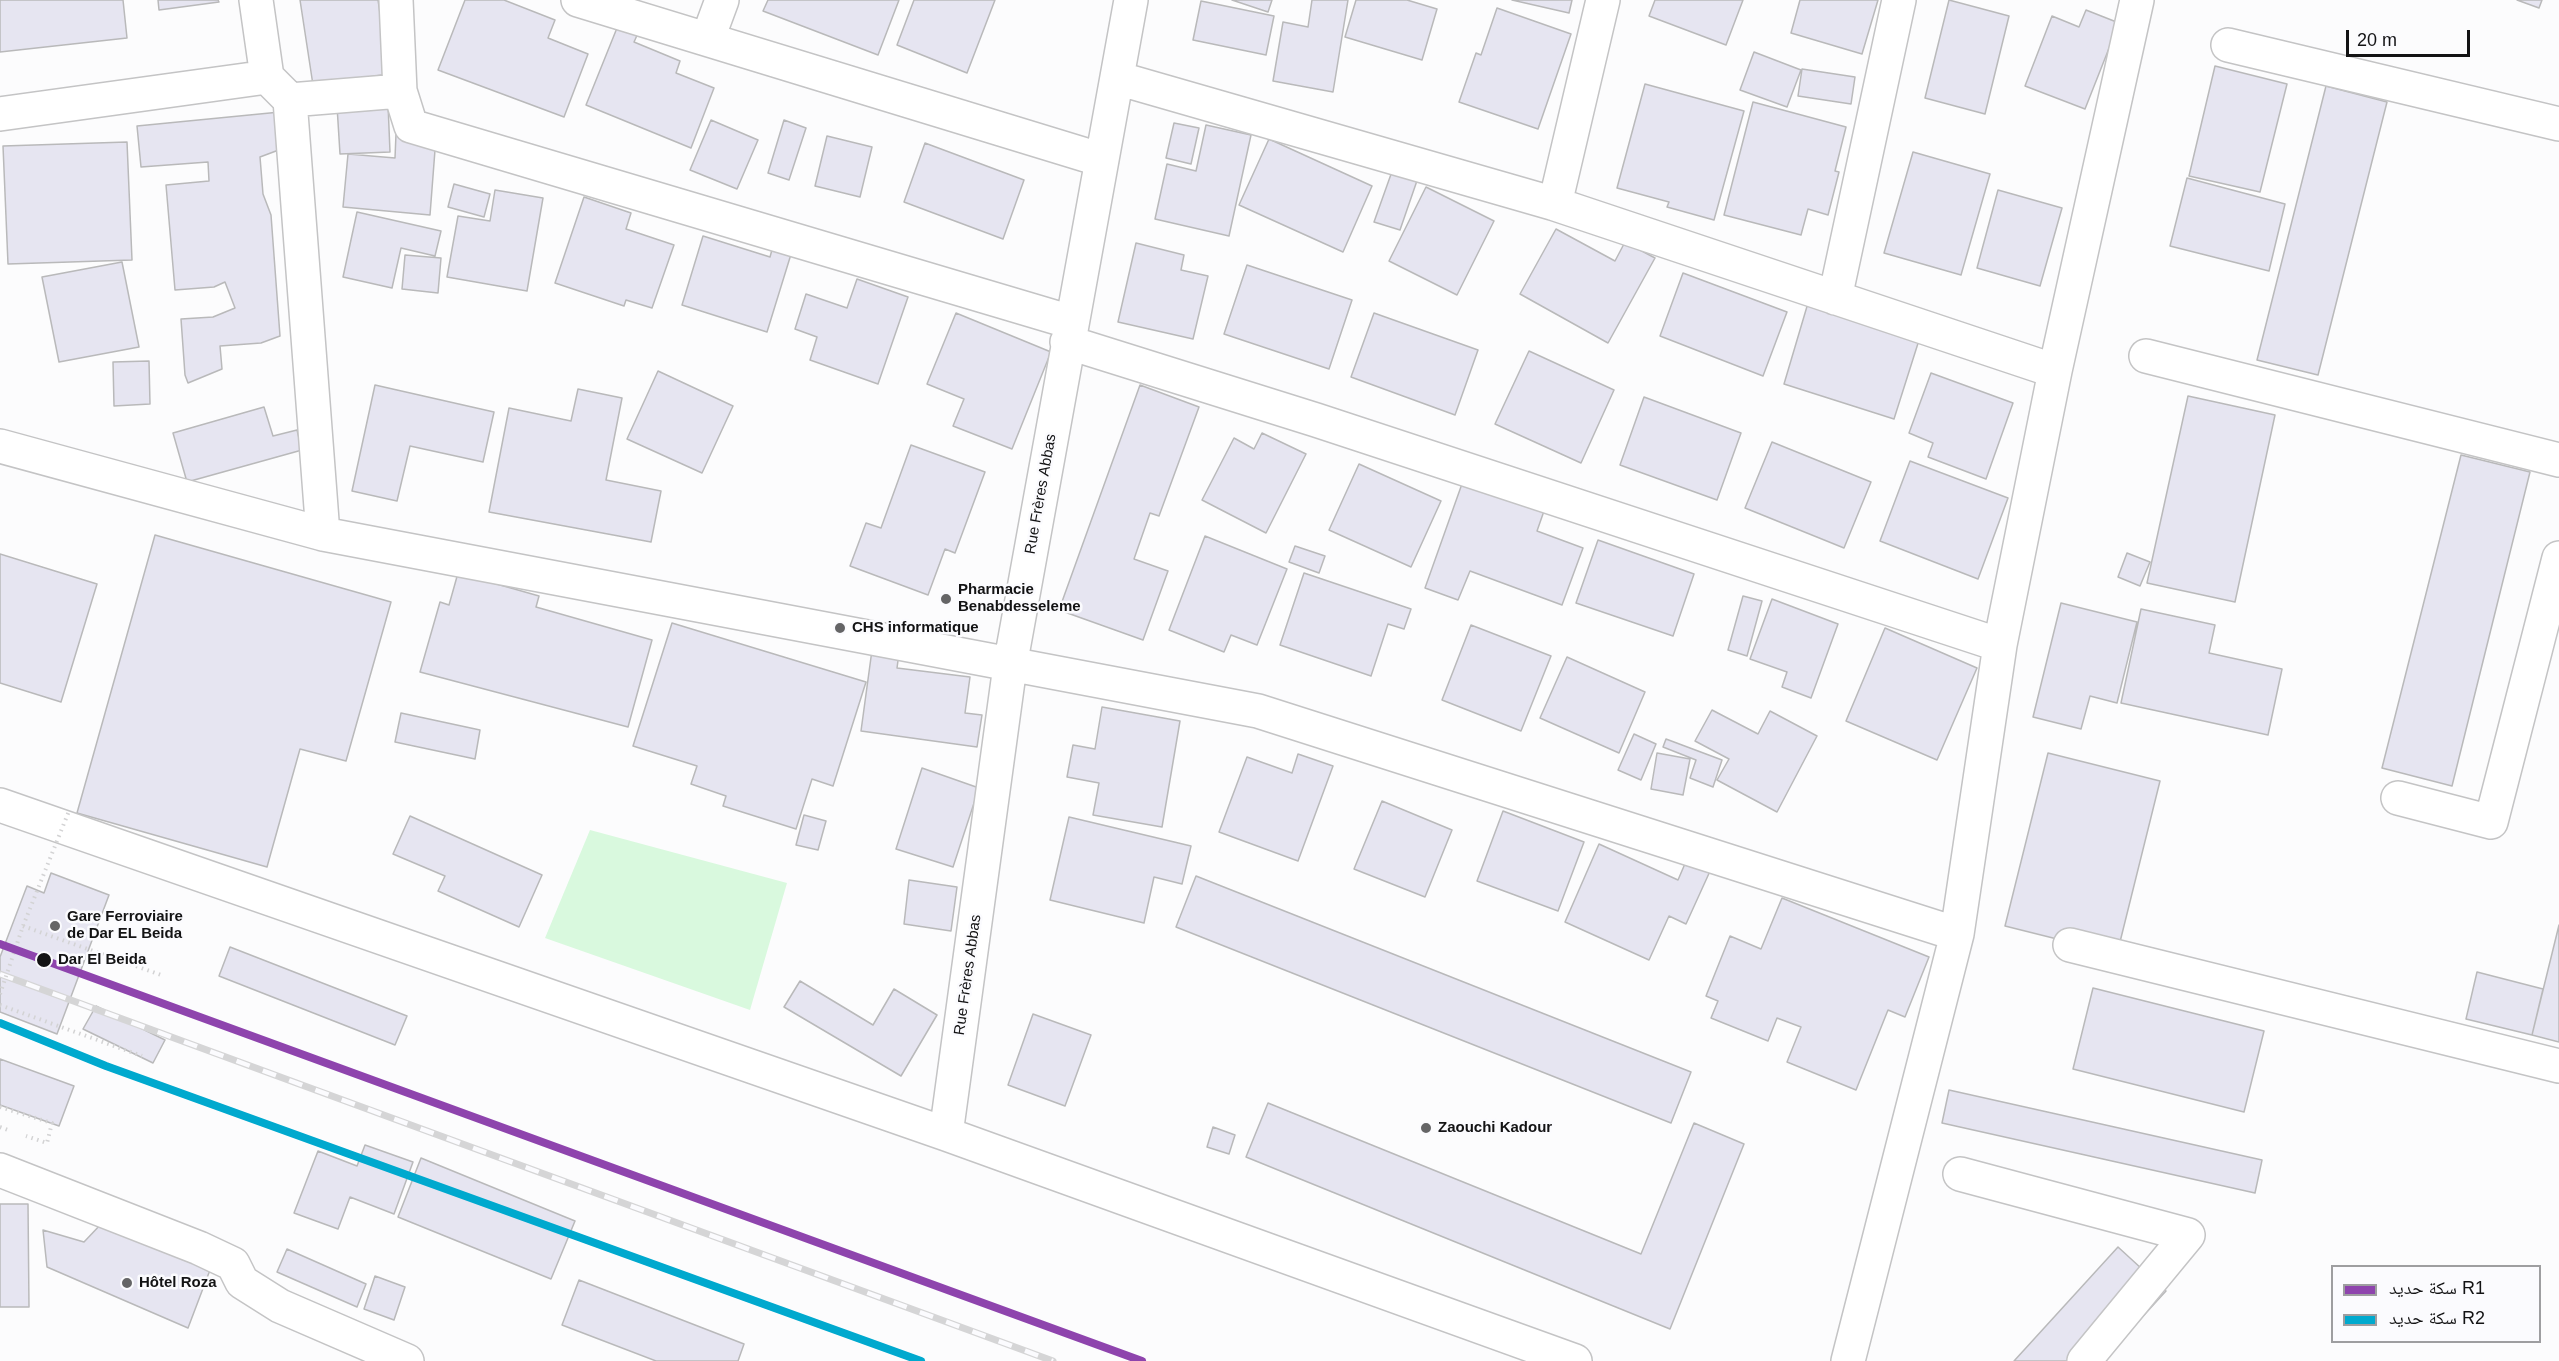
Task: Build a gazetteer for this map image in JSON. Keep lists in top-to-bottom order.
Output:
{
  "streets": {
    "street": ["Rue Frères Abbas"]
  },
  "places": [
    "Pharmacie Benabdesseleme",
    "CHS informatique",
    "Gare Ferroviaire de Dar EL Beida",
    "Dar El Beida",
    "Zaouchi Kadour",
    "Hôtel Roza"
  ],
  "lines": ["rail line R1", "rail line R2"],
  "legend": ["سكة حديد R1", "سكة حديد R2"],
  "scale_bar": "20 m"
}
